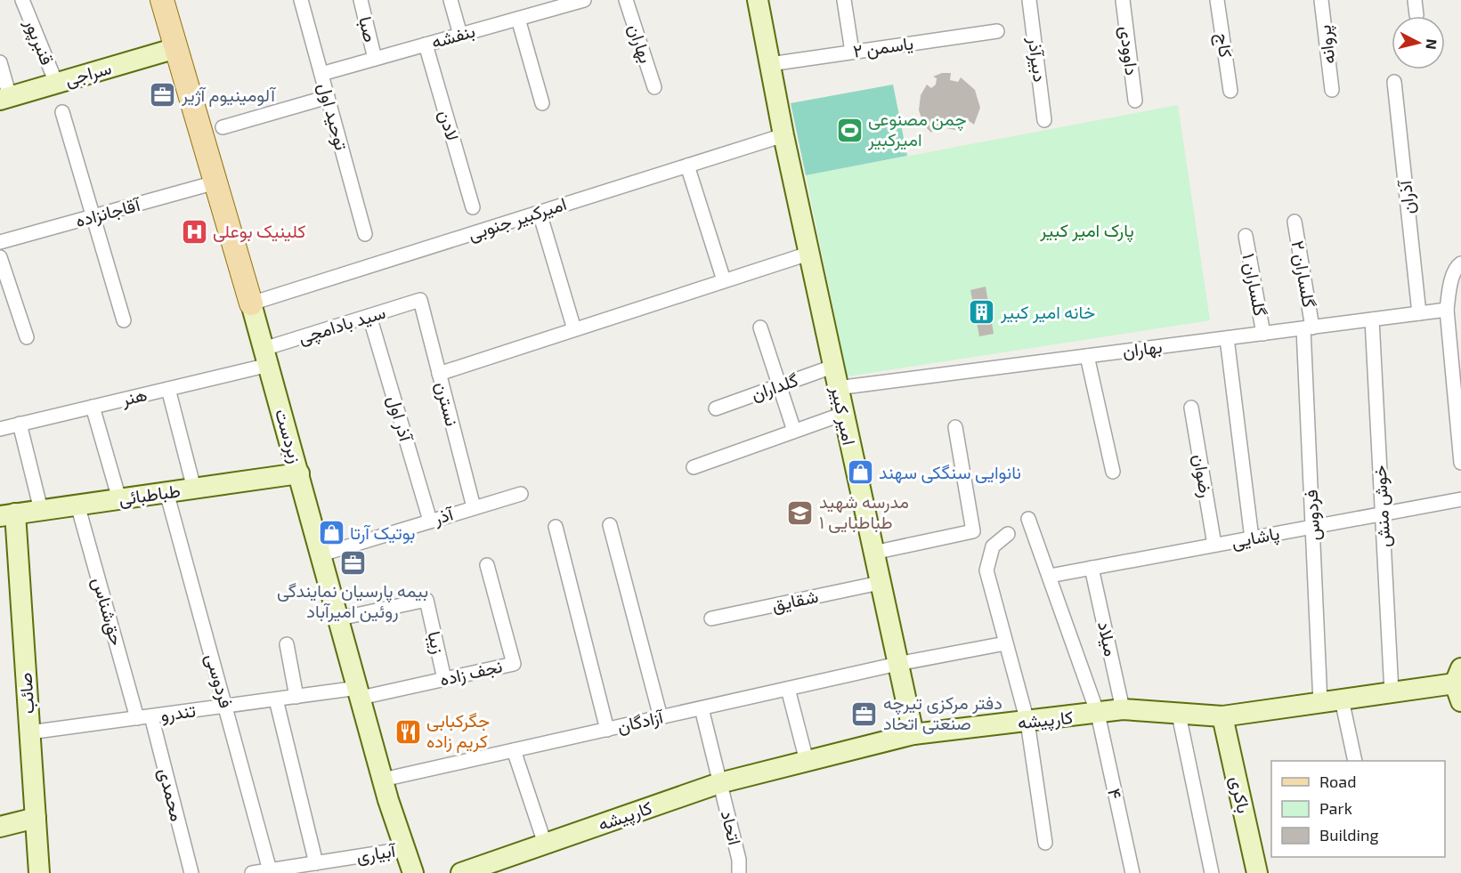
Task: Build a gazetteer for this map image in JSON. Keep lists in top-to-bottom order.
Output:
{
  "streets": {
    "main road": [
      "سراجی",
      "امیر کبیر",
      "زبردست",
      "طباطبائی",
      "صائب",
      "کارپیشه",
      "باکری"
    ],
    "street": [
      "صبا",
      "بنفشه",
      "قنبرپور",
      "بهاران",
      "پروانه",
      "کاج",
      "یاسمن ۲",
      "داوودی",
      "دبیرآذر",
      "توحید اول",
      "لادن",
      "آذران",
      "آقاجانزاده",
      "امیرکبیر جنوبی",
      "گلساران ۲",
      "گلساران ۱",
      "سید بادامچی",
      "گلداران",
      "هنر",
      "نسترن",
      "آذر اول",
      "رضوان",
      "خوش منش",
      "فردوس",
      "آذر",
      "پاشایی",
      "شقایق",
      "حق‌شناس",
      "میلاد",
      "زیبا",
      "نجف زاده",
      "فردوسی",
      "تندرو",
      "آزادگان",
      "۴",
      "محمدی",
      "اتحاد",
      "آبیاری"
    ]
  },
  "crossings": [
    ["صبا", "بنفشه"],
    ["بنفشه", "توحید اول"],
    ["بنفشه", "لادن"],
    ["قنبرپور", "سراجی"],
    ["بهاران", "آذران"],
    ["بهاران", "گلساران ۲"],
    ["بهاران", "گلساران ۱"],
    ["بهاران", "امیر کبیر"],
    ["بهاران", "خوش منش"],
    ["بهاران", "فردوس"],
    ["یاسمن ۲", "امیر کبیر"],
    ["سراجی", "زبردست"],
    ["آقاجانزاده", "زبردست"],
    ["امیرکبیر جنوبی", "امیر کبیر"],
    ["امیرکبیر جنوبی", "زبردست"],
    ["گلساران ۲", "فردوس"],
    ["سید بادامچی", "هنر"],
    ["سید بادامچی", "نسترن"],
    ["سید بادامچی", "آذر اول"],
    ["سید بادامچی", "زبردست"],
    ["گلداران", "امیر کبیر"],
    ["هنر", "زبردست"],
    ["نسترن", "آذر"],
    ["امیر کبیر", "شقایق"],
    ["امیر کبیر", "کارپیشه"],
    ["امیر کبیر", "آزادگان"],
    ["آذر اول", "آذر"],
    ["زبردست", "طباطبائی"],
    ["زبردست", "آذر"],
    ["زبردست", "زیبا"],
    ["زبردست", "نجف زاده"],
    ["زبردست", "تندرو"],
    ["زبردست", "آزادگان"],
    ["زبردست", "آبیاری"],
    ["رضوان", "پاشایی"],
    ["طباطبائی", "حق‌شناس"],
    ["طباطبائی", "فردوسی"],
    ["طباطبائی", "صائب"],
    ["خوش منش", "پاشایی"],
    ["خوش منش", "کارپیشه"],
    ["فردوس", "پاشایی"],
    ["فردوس", "کارپیشه"],
    ["پاشایی", "میلاد"],
    ["پاشایی", "۴"],
    ["حق‌شناس", "تندرو"],
    ["میلاد", "کارپیشه"],
    ["زیبا", "نجف زاده"],
    ["نجف زاده", "تندرو"],
    ["فردوسی", "تندرو"],
    ["فردوسی", "آبیاری"],
    ["صائب", "تندرو"],
    ["تندرو", "محمدی"],
    ["کارپیشه", "۴"],
    ["کارپیشه", "باکری"],
    ["کارپیشه", "اتحاد"],
    ["آزادگان", "اتحاد"]
  ],
  "parks": ["پارک امیر کبیر"],
  "places": {
    "office": ["آلومینیوم آژیر", "بیمه پارسیان نمایندگی روئین امیرآباد", "دفتر مرکزی تیرچه صنعتی اتحاد"],
    "sports": ["چمن مصنوعی امیرکبیر"],
    "hospital": ["کلینیک بوعلی"],
    "building": ["خانه امیر کبیر"],
    "shop": ["نانوایی سنگکی سهند", "بوتیک آرتا"],
    "school or university": ["مدرسه شهید طباطبایی ۱"],
    "restaurant": ["جگرکبابی کریم زاده"]
  },
  "legend": ["Road", "Park", "Building"],
  "north": "right"
}
